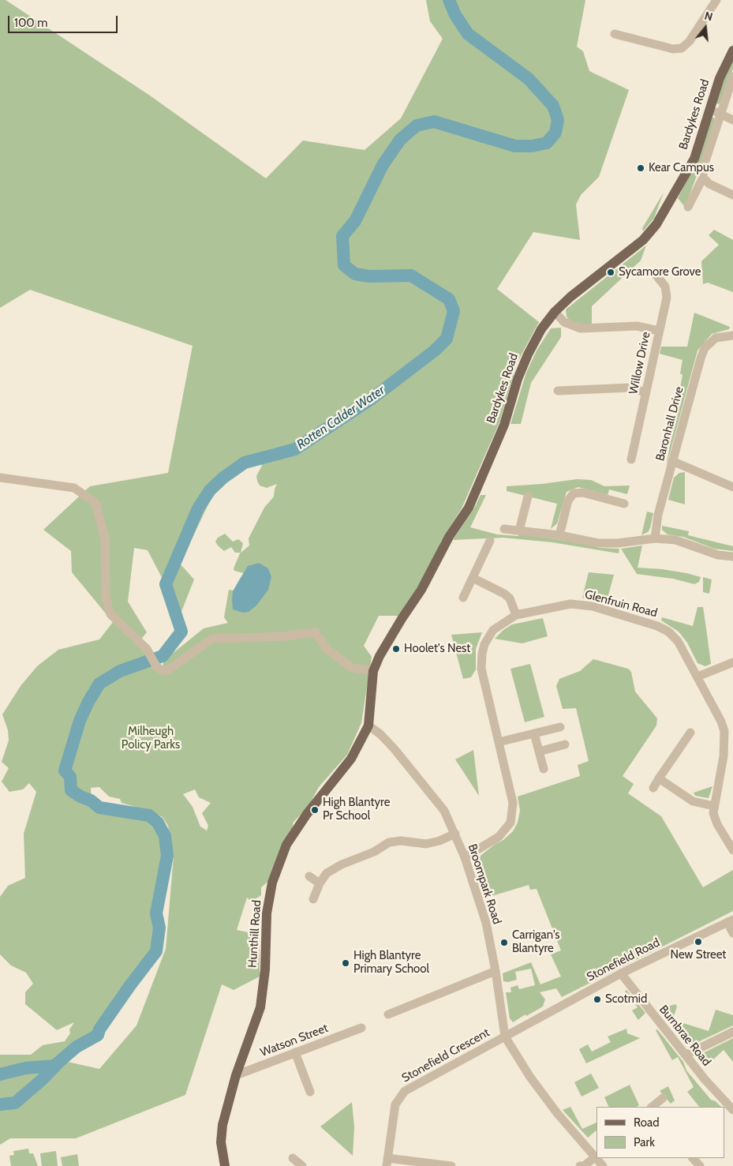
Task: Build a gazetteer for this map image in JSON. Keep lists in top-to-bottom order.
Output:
{
  "streets": {
    "main road": ["Bardykes Road", "Hunthill Road"],
    "street": [
      "Willow Drive",
      "Baronhall Drive",
      "Glenfruin Road",
      "Broompark Road",
      "Stonefield Road",
      "Burnbrae Road",
      "Watson Street",
      "Stonefield Crescent"
    ]
  },
  "crossings": [
    ["Bardykes Road", "Broompark Road"],
    ["Bardykes Road", "Hunthill Road"],
    ["Glenfruin Road", "Broompark Road"],
    ["Broompark Road", "Hunthill Road"],
    ["Broompark Road", "Stonefield Crescent"],
    ["Hunthill Road", "Watson Street"],
    ["Stonefield Road", "Burnbrae Road"],
    ["Stonefield Road", "Stonefield Crescent"]
  ],
  "water": ["Rotten Calder Water"],
  "parks": ["Milheugh Policy Parks"],
  "places": [
    "Kear Campus",
    "Sycamore Grove",
    "Hoolet's Nest",
    "High Blantyre Pr School",
    "New Street",
    "Carrigan's Blantyre",
    "High Blantyre Primary School",
    "Scotmid"
  ],
  "legend": ["Road", "Park"],
  "scale_bar": "100 m",
  "north": "top"
}
